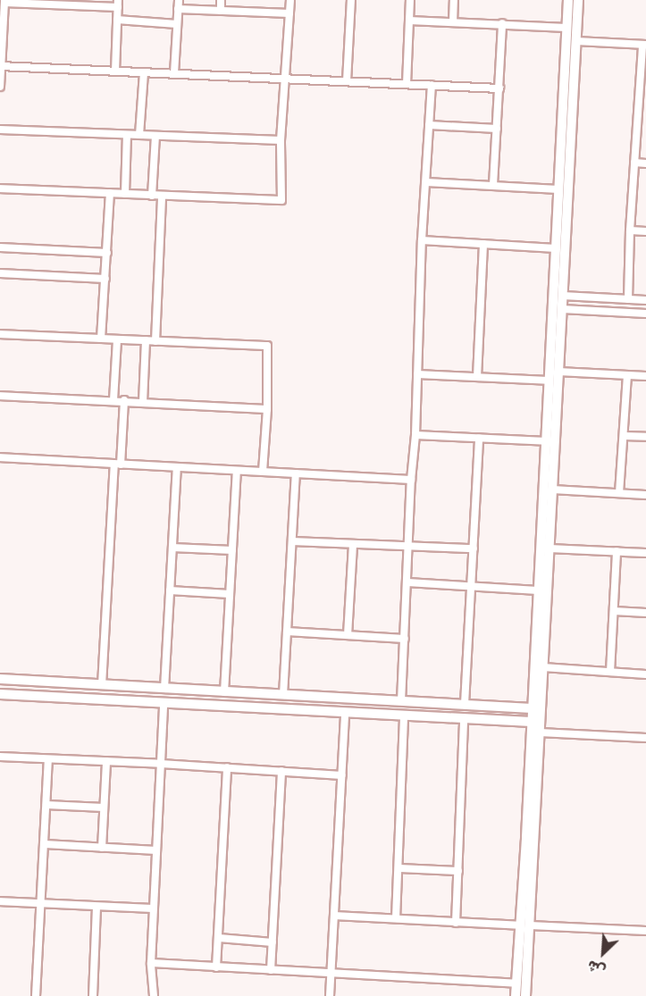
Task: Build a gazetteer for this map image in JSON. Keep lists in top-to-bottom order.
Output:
{
  "north": "bottom left"
}
